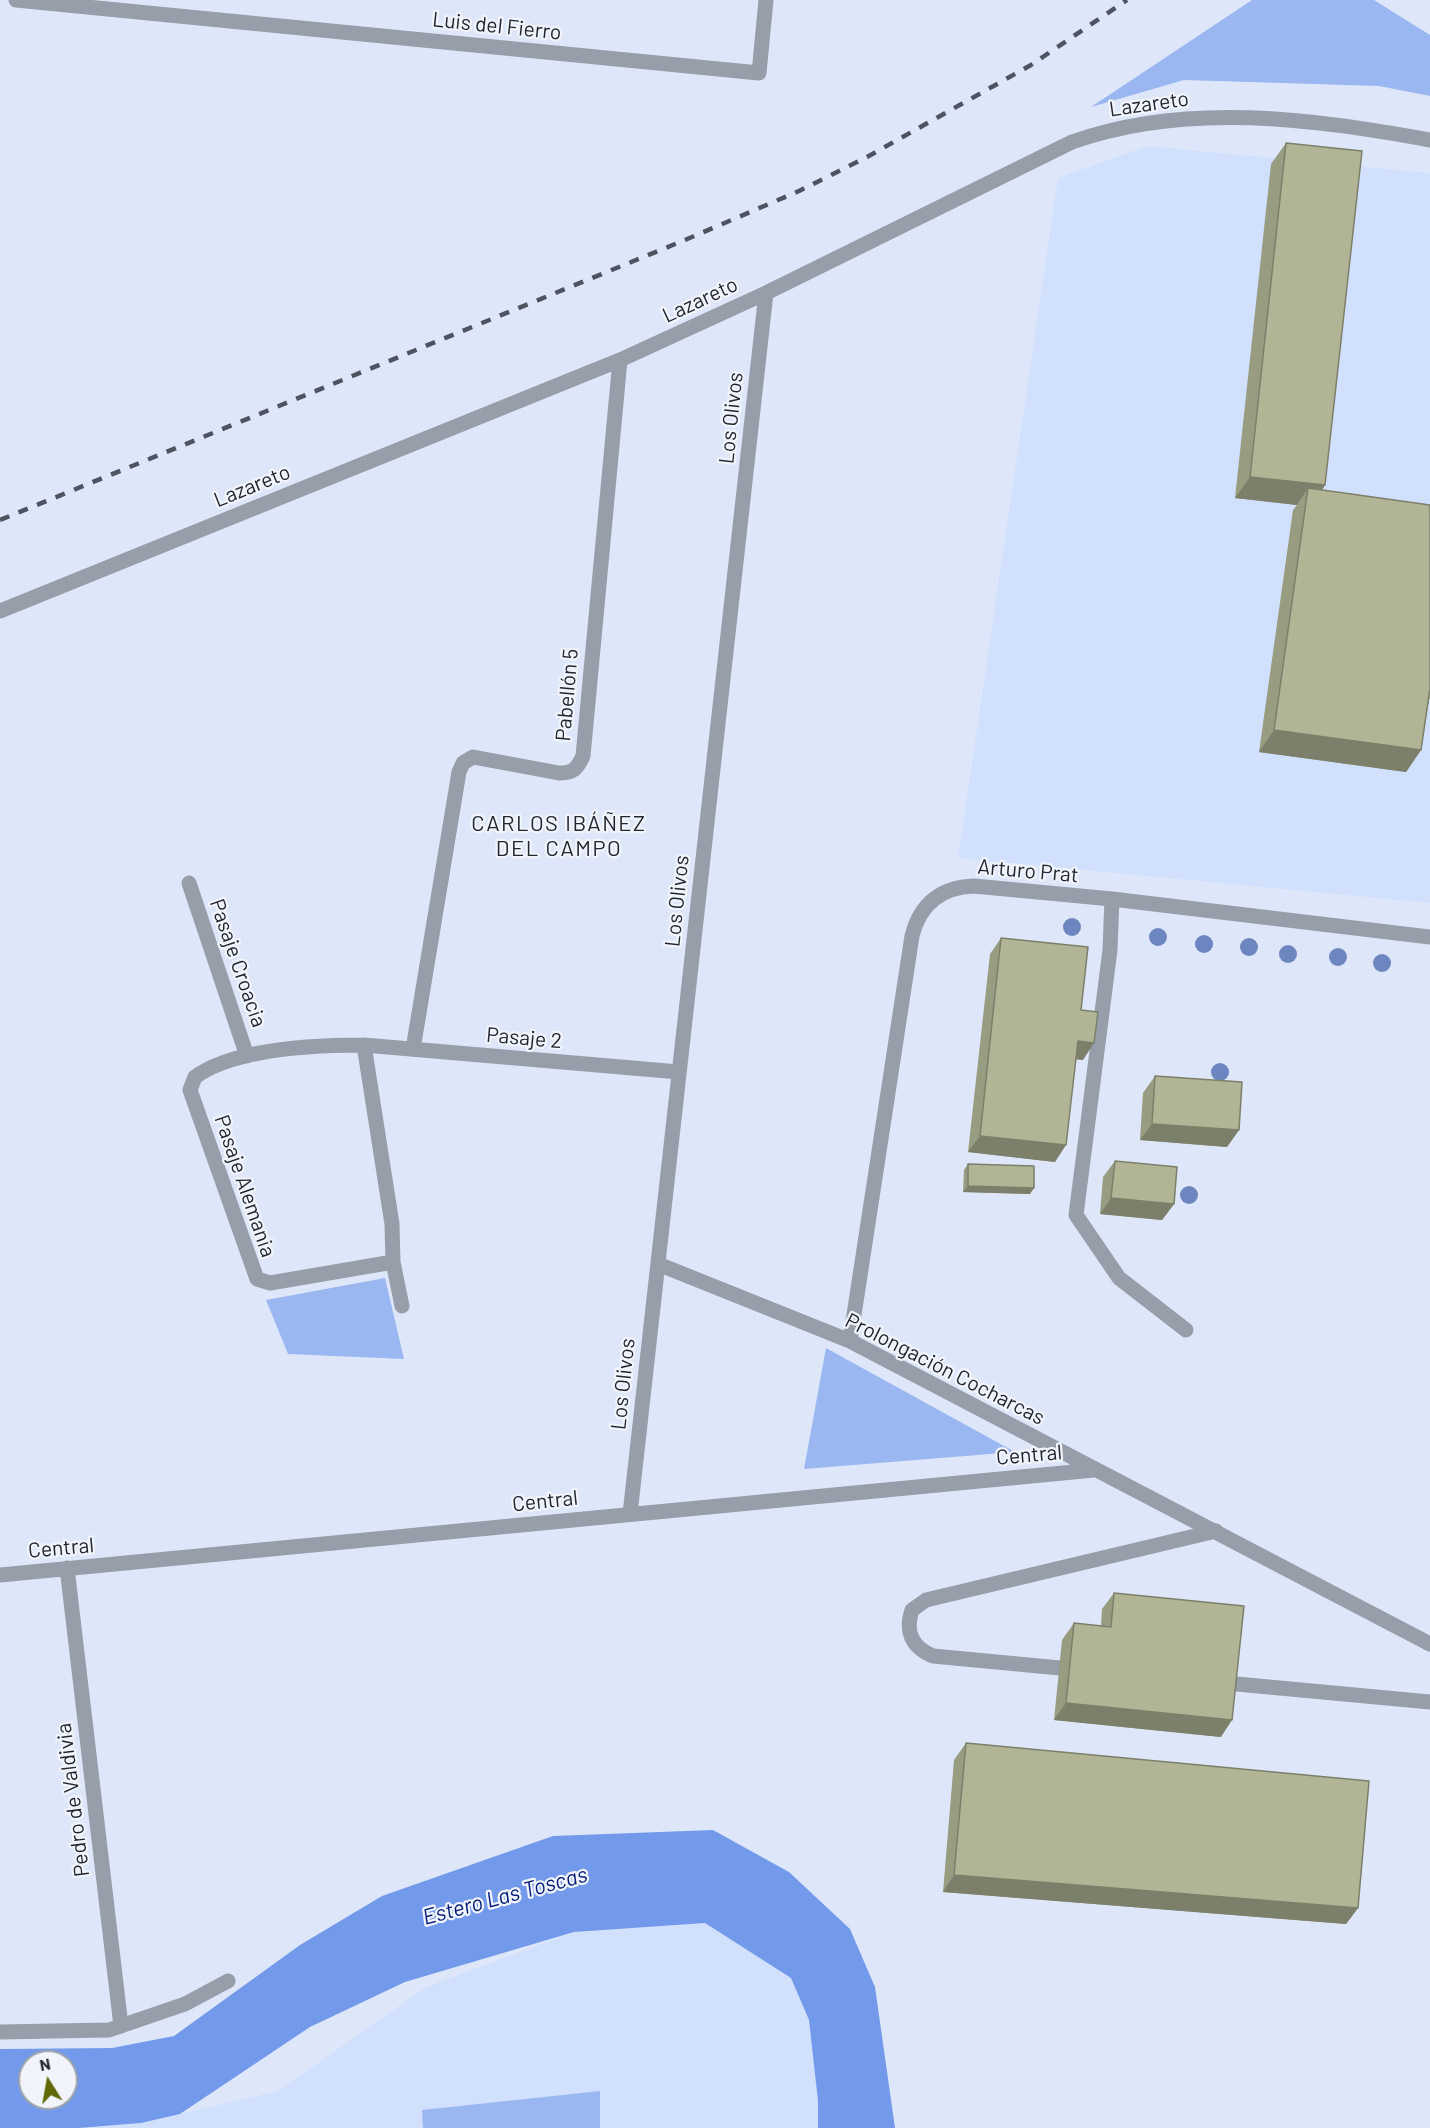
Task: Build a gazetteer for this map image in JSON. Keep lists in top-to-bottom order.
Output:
{
  "streets": {
    "street": [
      "Luis del Fierro",
      "Lazareto",
      "Los Olivos",
      "Pabellón 5",
      "Arturo Prat",
      "Pasaje Croacia",
      "Pasaje 2",
      "Pasaje Alemania",
      "Prolongación Cocharcas",
      "Central",
      "Pedro de Valdivia"
    ]
  },
  "crossings": [
    ["Lazareto", "Los Olivos"],
    ["Lazareto", "Pabellón 5"],
    ["Los Olivos", "Pasaje 2"],
    ["Los Olivos", "Prolongación Cocharcas"],
    ["Los Olivos", "Central"],
    ["Pabellón 5", "Pasaje 2"],
    ["Arturo Prat", "Prolongación Cocharcas"],
    ["Pasaje Croacia", "Pasaje 2"],
    ["Pasaje 2", "Pasaje Alemania"],
    ["Prolongación Cocharcas", "Central"],
    ["Central", "Pedro de Valdivia"]
  ],
  "districts": ["CARLOS IBÁÑEZ DEL CAMPO"],
  "water": ["Estero Las Toscas"],
  "north": "top"
}
